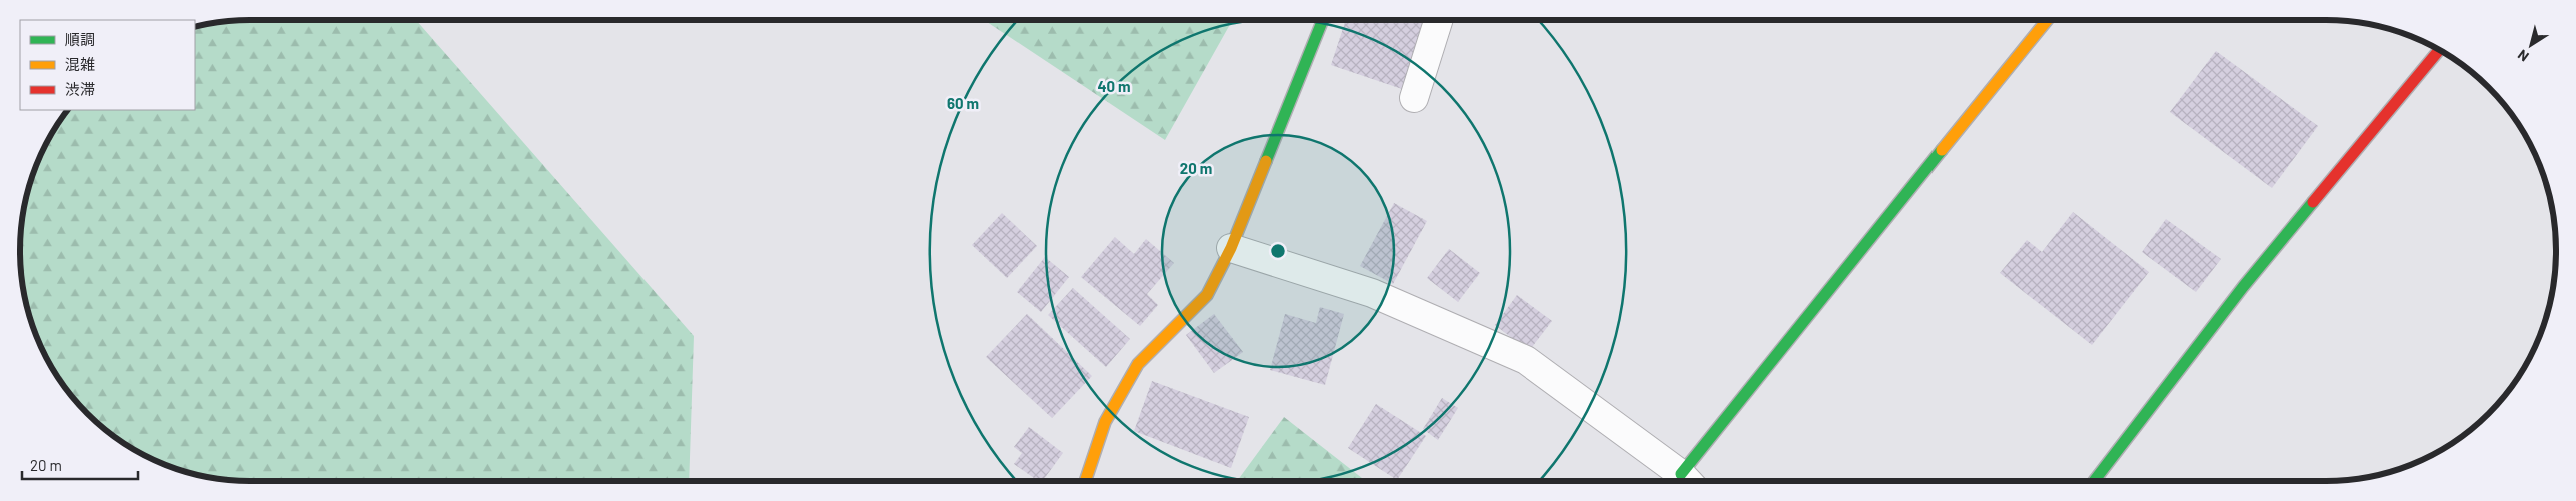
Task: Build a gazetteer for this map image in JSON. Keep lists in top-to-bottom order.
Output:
{
  "legend": ["順調", "混雑", "渋滞"],
  "scale_bar": "20 m",
  "north": "bottom left",
  "rings": ["40 m", "60 m", "20 m"]
}
